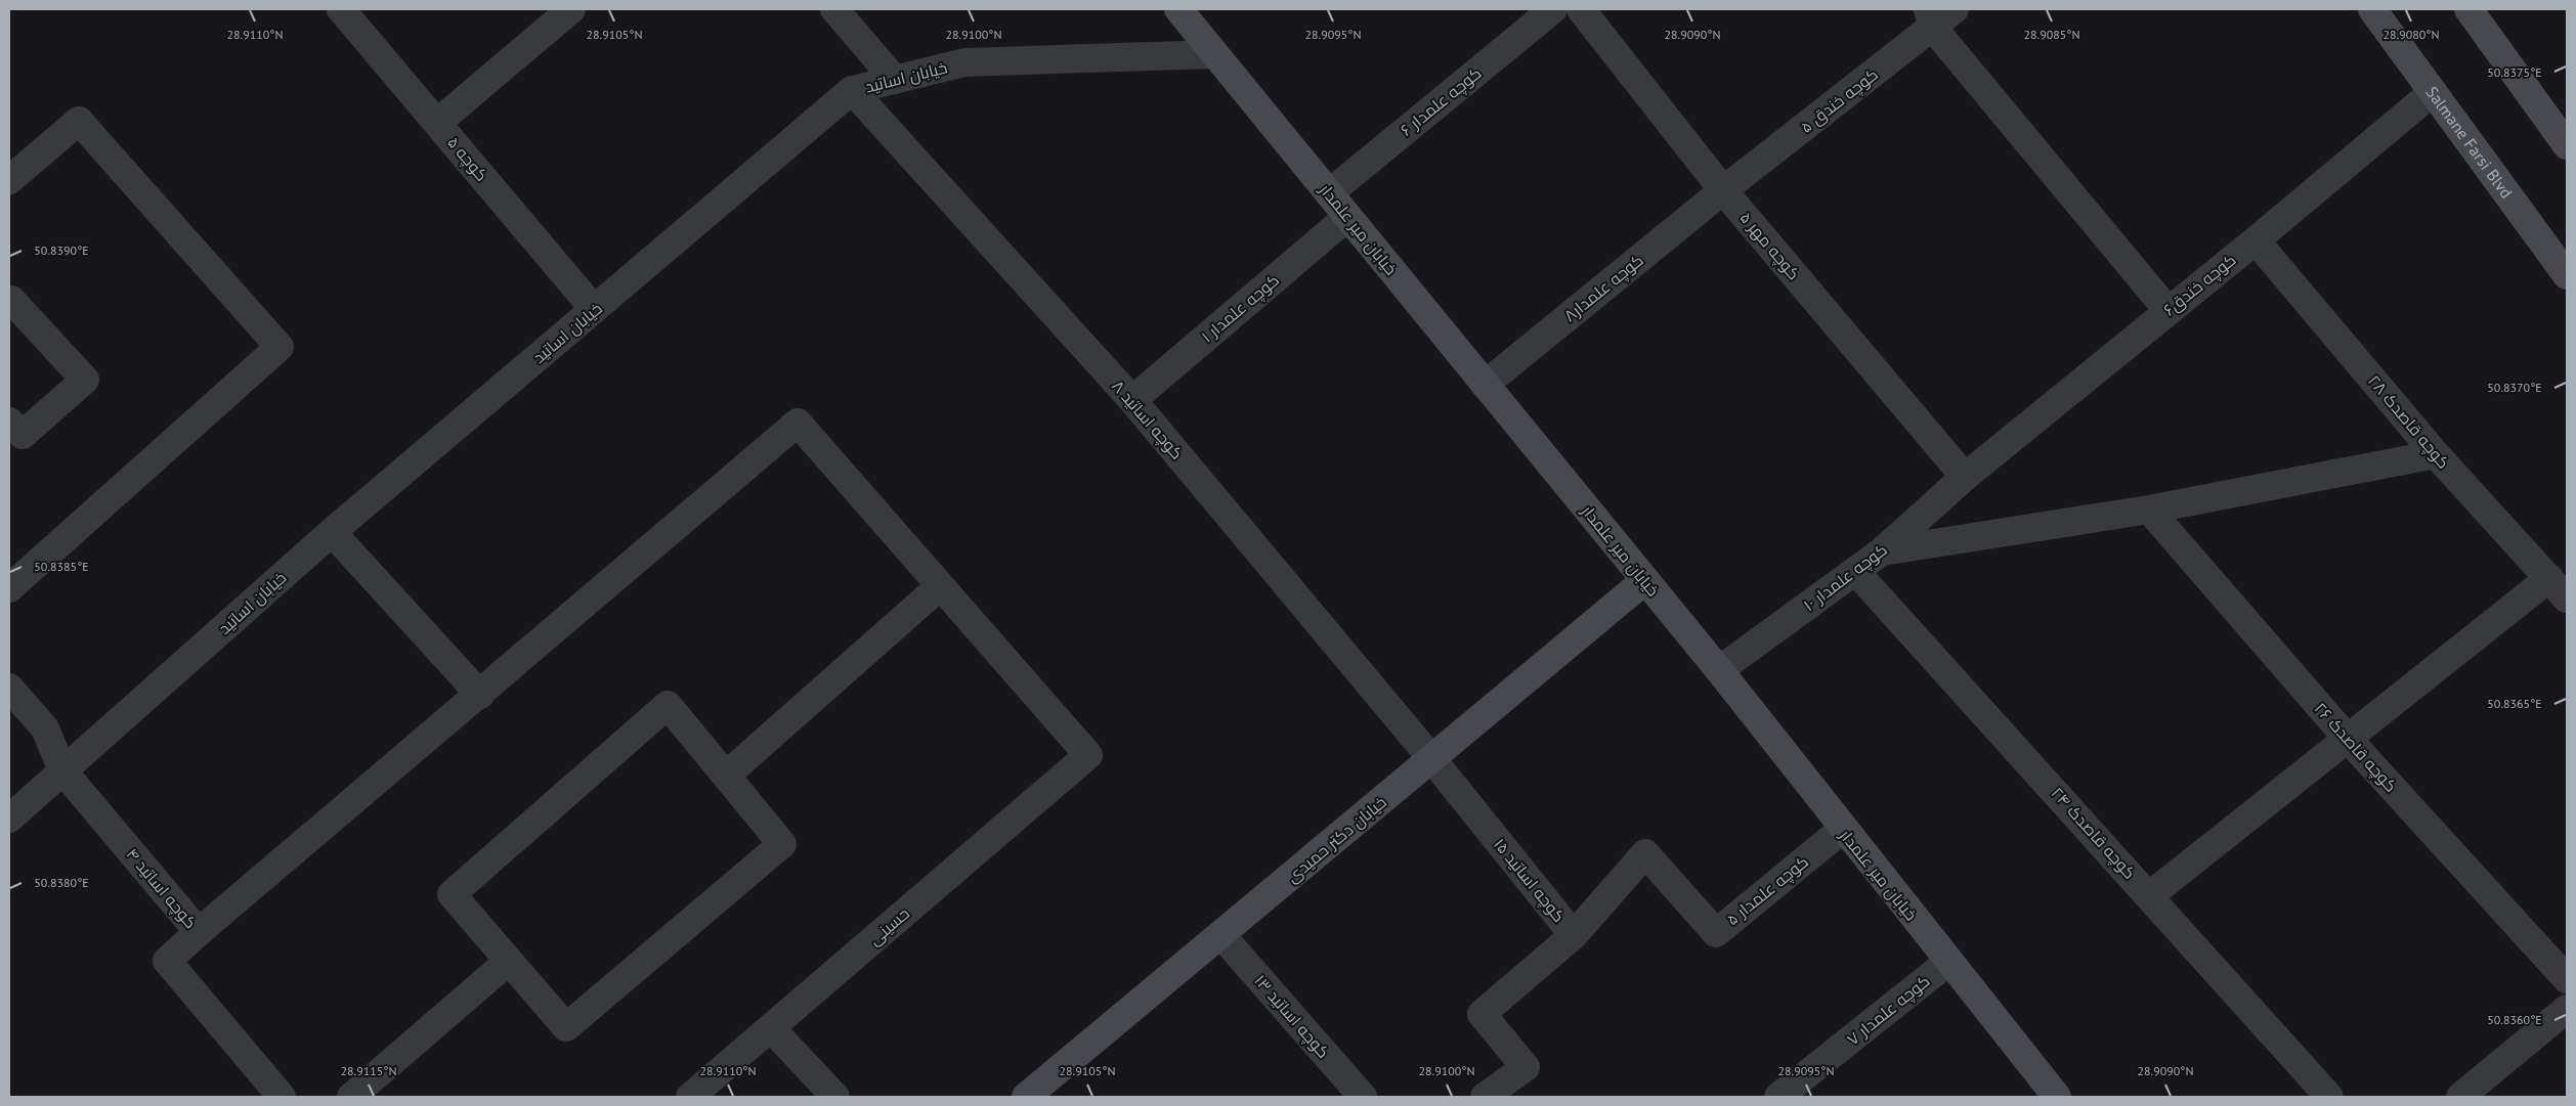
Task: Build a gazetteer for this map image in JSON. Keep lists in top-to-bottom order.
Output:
{
  "streets": {
    "street": [
      "خیابان اساتید",
      "کوچه خندق ۵",
      "کوچه علمدار ۶",
      "Salmane Farsi Blvd",
      "کوچه ۵",
      "خیابان میر علمدار",
      "کوچه مهر ۵",
      "کوچه خندق۶",
      "کوچه علمدار۸",
      "کوچه علمدار ۱",
      "کوچه اساتید ۸",
      "کوچه قاصدک ۲۸",
      "کوچه علمدار ۱۰",
      "کوچه قاصدک ۲۶",
      "کوچه قاصدک ۲۴",
      "خیابان دکتر حمیدی",
      "کوچه اساتید ۱۵",
      "کوچه اساتید ۴",
      "کوچه علمدار ۵",
      "حسینی",
      "کوچه علمدار ۷",
      "کوچه اساتید ۱۳"
    ]
  },
  "crossings": [
    ["خیابان اساتید", "کوچه ۵"],
    ["خیابان اساتید", "خیابان میر علمدار"],
    ["خیابان اساتید", "کوچه اساتید ۸"],
    ["خیابان اساتید", "کوچه اساتید ۴"],
    ["کوچه خندق ۵", "کوچه مهر ۵"],
    ["کوچه خندق ۵", "کوچه علمدار۸"],
    ["کوچه علمدار ۶", "خیابان میر علمدار"],
    ["Salmane Farsi Blvd", "کوچه خندق۶"],
    ["خیابان میر علمدار", "کوچه علمدار۸"],
    ["خیابان میر علمدار", "کوچه علمدار ۱"],
    ["خیابان میر علمدار", "کوچه علمدار ۱۰"],
    ["خیابان میر علمدار", "خیابان دکتر حمیدی"],
    ["خیابان میر علمدار", "کوچه علمدار ۵"],
    ["خیابان میر علمدار", "کوچه علمدار ۷"],
    ["کوچه مهر ۵", "کوچه خندق۶"],
    ["کوچه مهر ۵", "کوچه علمدار۸"],
    ["کوچه مهر ۵", "کوچه علمدار ۱۰"],
    ["کوچه خندق۶", "کوچه قاصدک ۲۸"],
    ["کوچه خندق۶", "کوچه علمدار ۱۰"],
    ["کوچه علمدار ۱", "کوچه اساتید ۸"],
    ["کوچه اساتید ۸", "خیابان دکتر حمیدی"],
    ["کوچه اساتید ۸", "کوچه اساتید ۱۵"],
    ["کوچه علمدار ۱۰", "کوچه قاصدک ۲۴"],
    ["خیابان دکتر حمیدی", "کوچه اساتید ۱۵"],
    ["خیابان دکتر حمیدی", "کوچه اساتید ۱۳"],
    ["کوچه اساتید ۱۵", "کوچه علمدار ۵"]
  ],
  "coordinates": [
    "28.9080°N",
    "28.9110°N",
    "28.9105°N",
    "28.9100°N",
    "28.9095°N",
    "28.9090°N",
    "28.9085°N",
    "50.8375°E",
    "50.8390°E",
    "50.8370°E",
    "50.8385°E",
    "50.8365°E",
    "50.8380°E",
    "50.8360°E",
    "28.9115°N"
  ]
}
